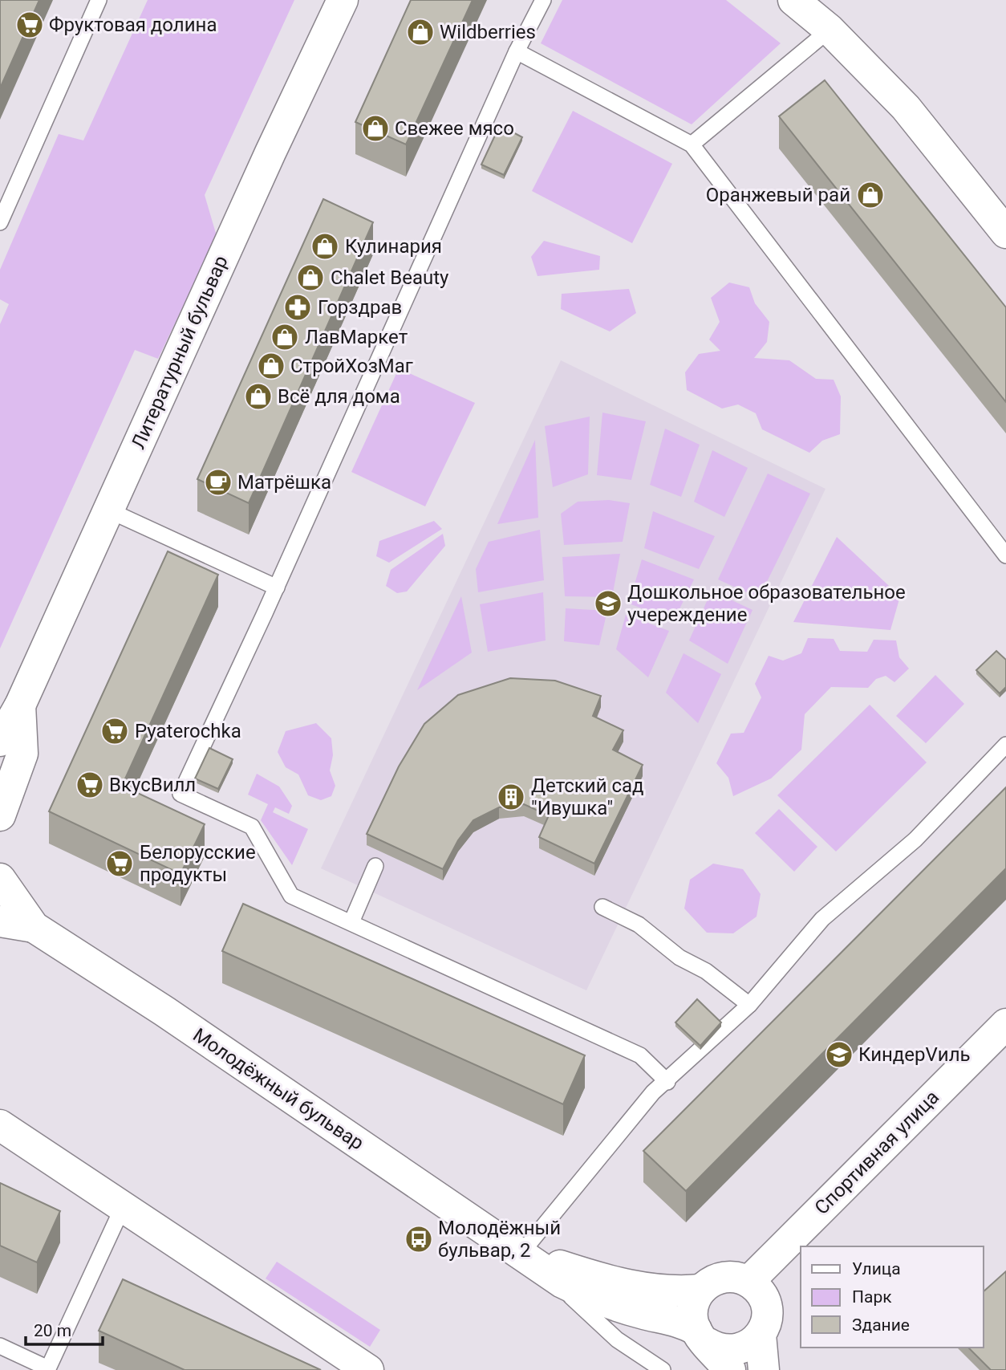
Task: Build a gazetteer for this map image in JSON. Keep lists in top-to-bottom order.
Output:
{
  "streets": {
    "street": ["Литературный бульвар", "Молодёжный бульвар", "Спортивная улица"]
  },
  "crossings": [
    ["Молодёжный бульвар", "Спортивная улица"]
  ],
  "places": {
    "supermarket": [
      "Фруктовая долина",
      "Pyaterochka",
      "ВкусВилл",
      "Белорусские продукты"
    ],
    "shop": [
      "Wildberries",
      "Свежее мясо",
      "Оранжевый рай",
      "Кулинария",
      "Chalet Beauty",
      "ЛавМаркет",
      "СтройХозМаг",
      "Всё для дома"
    ],
    "pharmacy": ["Горздрав"],
    "cafe": ["Матрёшка"],
    "school or university": ["Дошкольное образовательное учереждение", "КиндерVиль"],
    "building": ["Детский сад \"Ивушка\""],
    "bus stop": ["Молодёжный бульвар, 2"]
  },
  "legend": ["Улица", "Парк", "Здание"],
  "scale_bar": "20 m"
}
